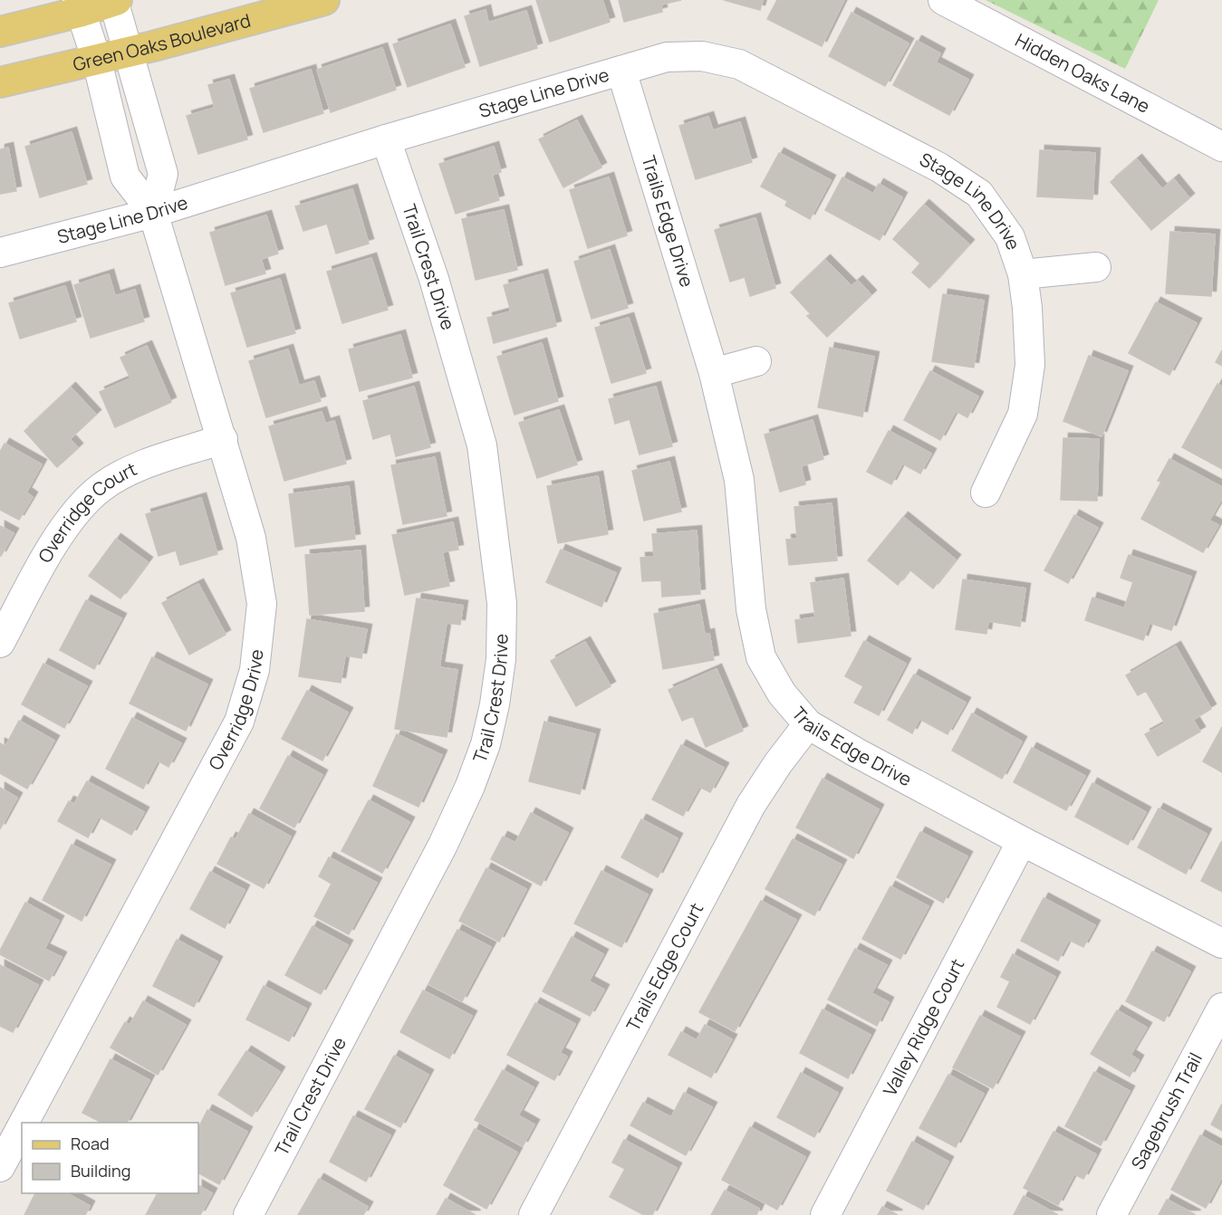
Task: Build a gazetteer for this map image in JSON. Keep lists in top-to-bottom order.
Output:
{
  "streets": {
    "main road": ["Green Oaks Boulevard"],
    "street": [
      "Hidden Oaks Lane",
      "Stage Line Drive",
      "Trails Edge Drive",
      "Trail Crest Drive",
      "Overridge Court",
      "Overridge Drive",
      "Trails Edge Court",
      "Valley Ridge Court",
      "Sagebrush Trail"
    ]
  },
  "crossings": [
    ["Green Oaks Boulevard", "Overridge Drive"],
    ["Stage Line Drive", "Trails Edge Drive"],
    ["Stage Line Drive", "Trail Crest Drive"],
    ["Stage Line Drive", "Overridge Drive"],
    ["Trails Edge Drive", "Trails Edge Court"],
    ["Trails Edge Drive", "Valley Ridge Court"],
    ["Overridge Court", "Overridge Drive"]
  ],
  "legend": ["Road", "Building"]
}
